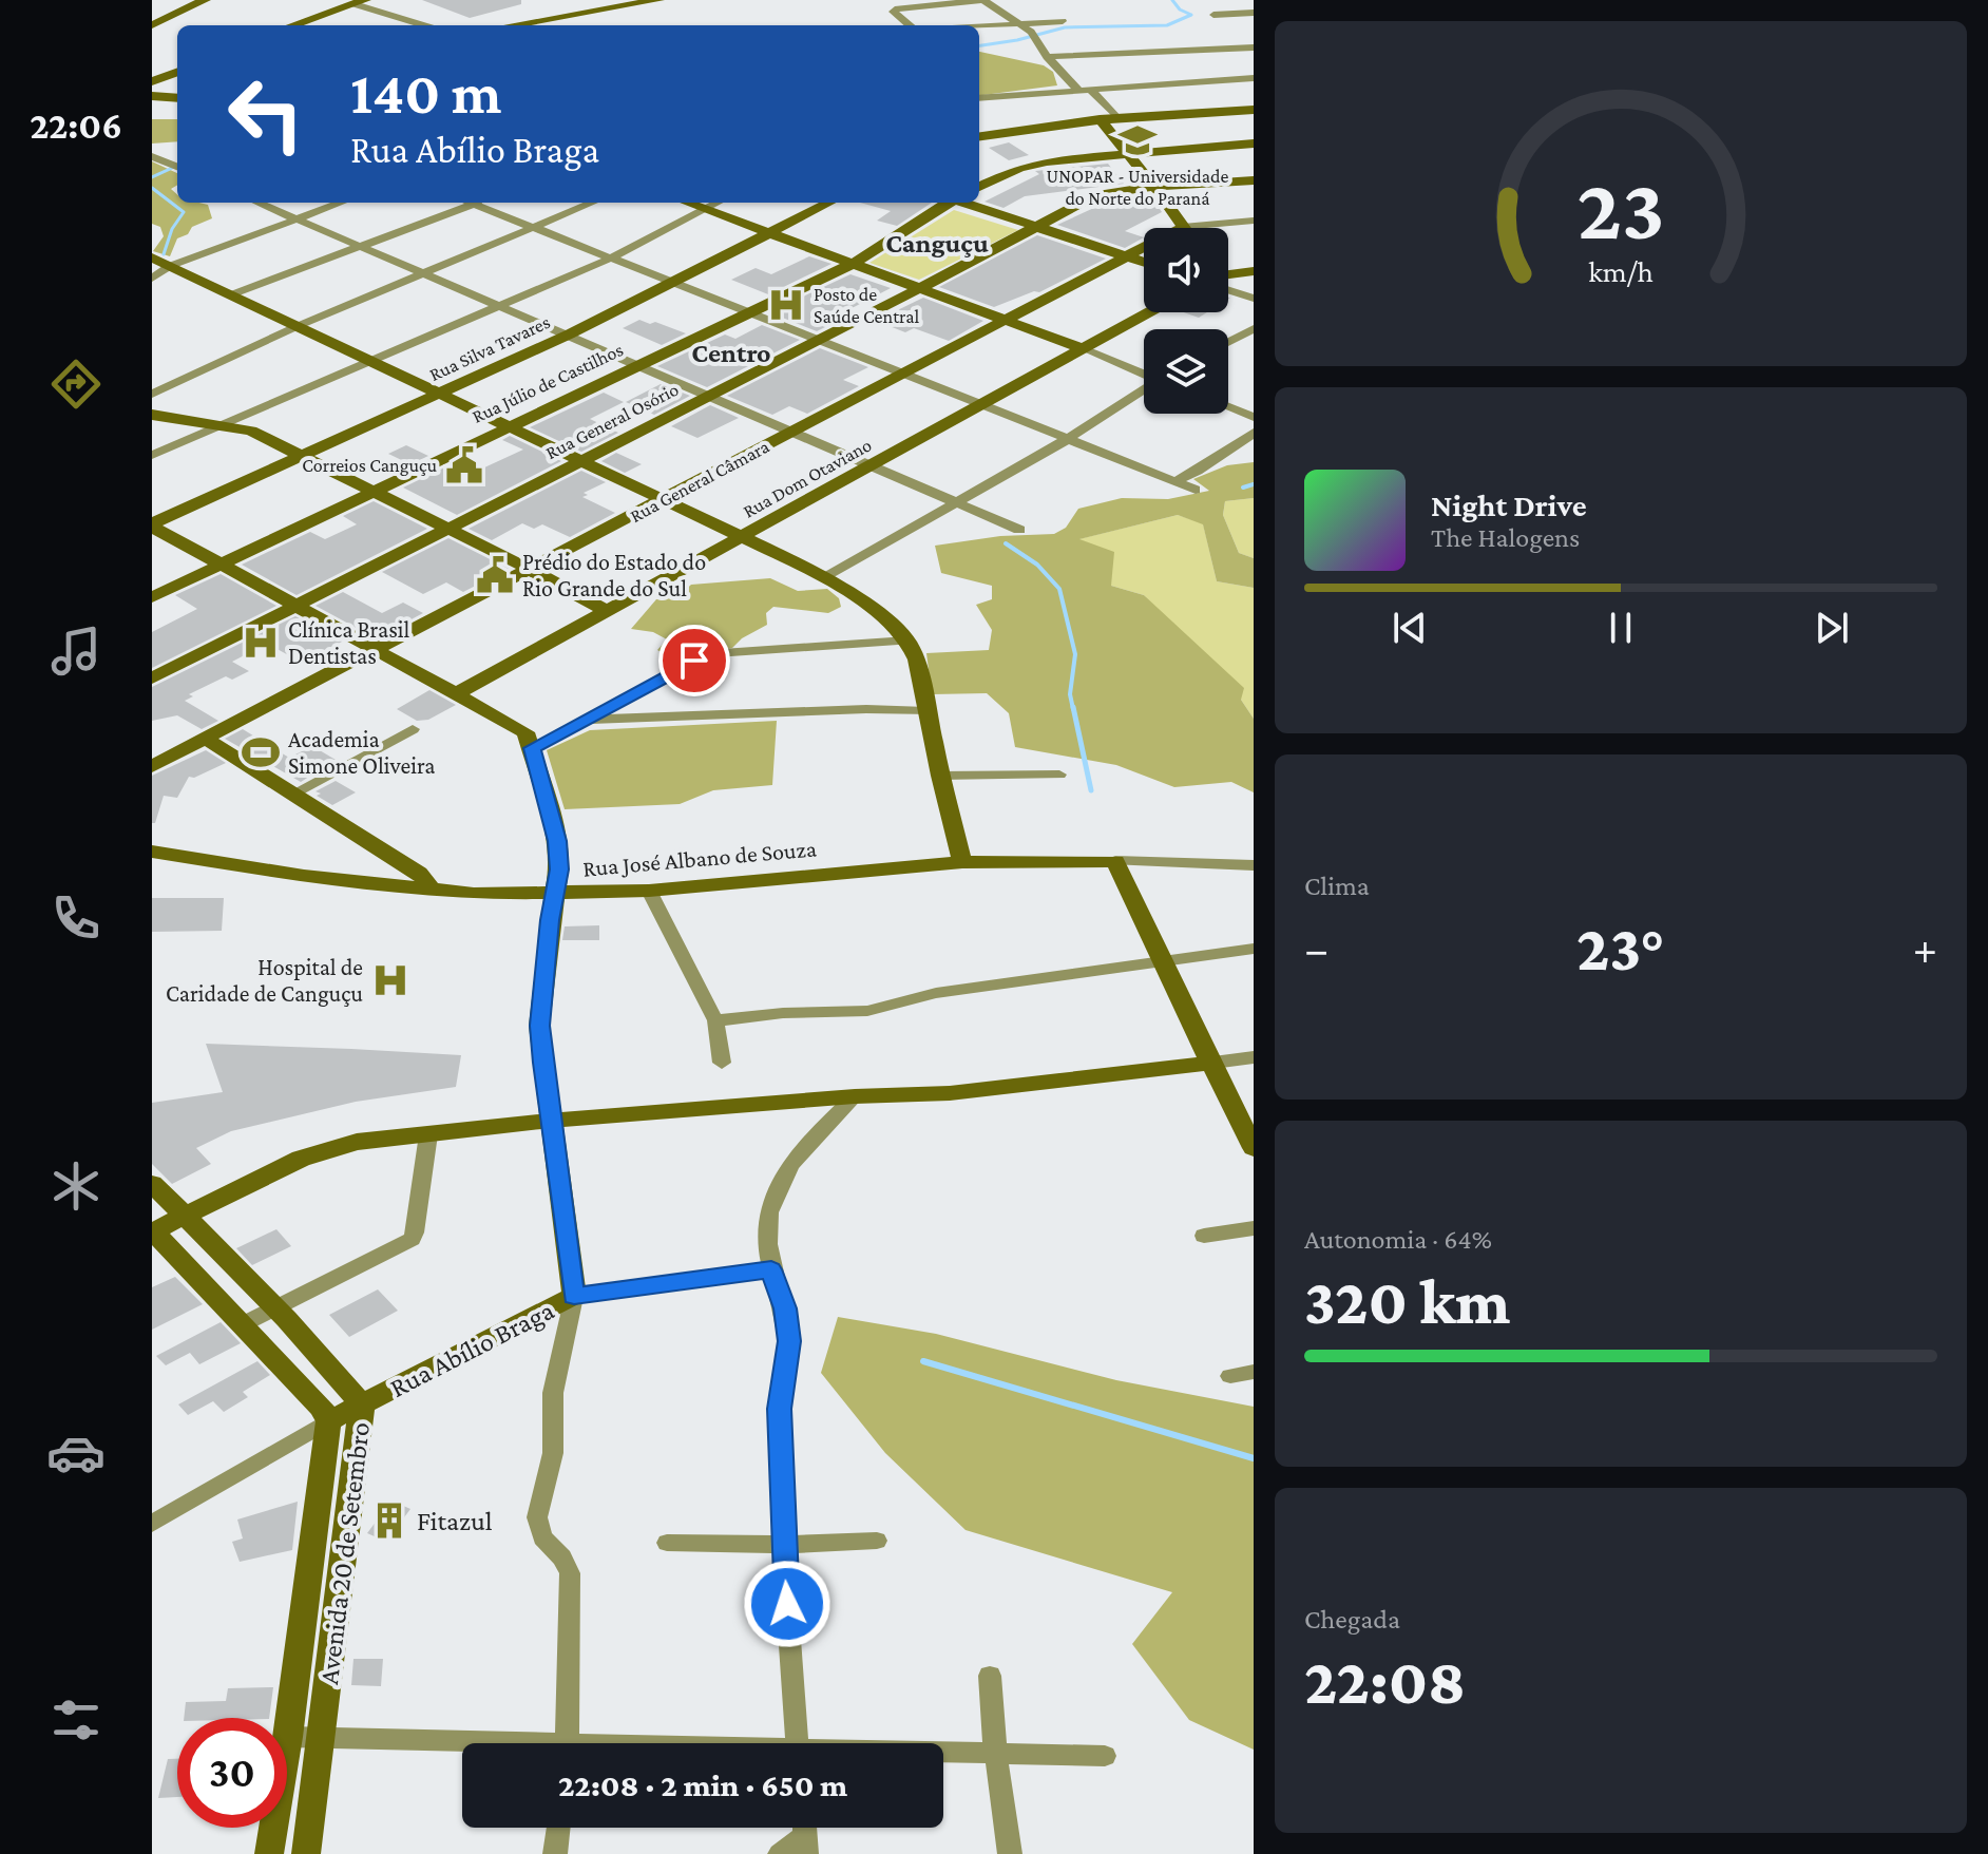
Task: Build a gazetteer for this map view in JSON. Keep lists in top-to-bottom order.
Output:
{
  "streets": {
    "street": [
      "Rua Silva Tavares",
      "Rua Júlio de Castilhos",
      "Rua General Osório",
      "Rua Dom Otaviano",
      "Rua General Câmara",
      "Rua José Albano de Souza",
      "Rua Abílio Braga",
      "Avenida 20 de Setembro"
    ]
  },
  "crossings": [
    ["Rua Abílio Braga", "Avenida 20 de Setembro"]
  ],
  "districts": ["Canguçu", "Centro"],
  "places": {
    "school or university": ["UNOPAR - Universidade do Norte do Paraná"],
    "hospital": ["Posto de Saúde Central", "Clínica Brasil Dentistas", "Hospital de Caridade de Canguçu"],
    "public building": ["Correios Canguçu", "Prédio do Estado do Rio Grande do Sul"],
    "sports": ["Academia Simone Oliveira"],
    "building": ["Fitazul"]
  },
  "page": {
    "tabs": "22:06",
    "turn": ["140 m", "Rua Abílio Braga"],
    "song": ["Night Drive", "The Halogens"],
    "tile": [
      "Clima",
      ["Autonomia · 64%", "320 km"],
      ["Chegada", "22:08"]
    ],
    "heat": ["−", "23°", "+"],
    "limit": "30",
    "trip": "22:08 · 2 min · 650 m",
    "gauge": ["23", "km/h"]
  }
}
